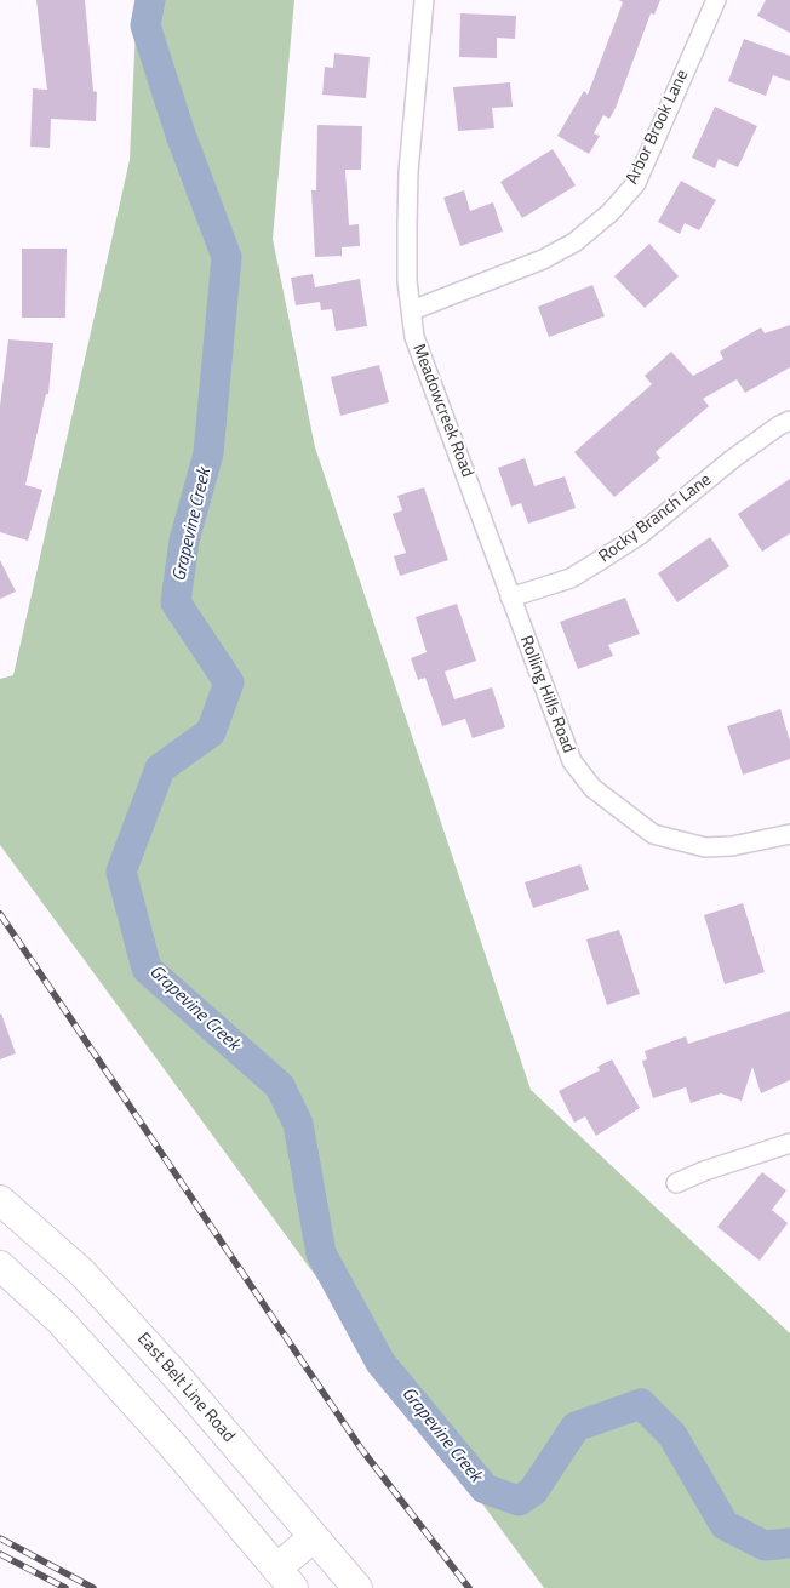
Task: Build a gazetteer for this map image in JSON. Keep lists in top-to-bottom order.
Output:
{
  "streets": {
    "main road": ["East Belt Line Road"],
    "street": [
      "Arbor Brook Lane",
      "Meadowcreek Road",
      "Rocky Branch Lane",
      "Rolling Hills Road"
    ]
  },
  "crossings": [
    ["Arbor Brook Lane", "Meadowcreek Road"],
    ["Meadowcreek Road", "Rocky Branch Lane"],
    ["Meadowcreek Road", "Rolling Hills Road"],
    ["Rocky Branch Lane", "Rolling Hills Road"]
  ],
  "water": ["Grapevine Creek"]
}
